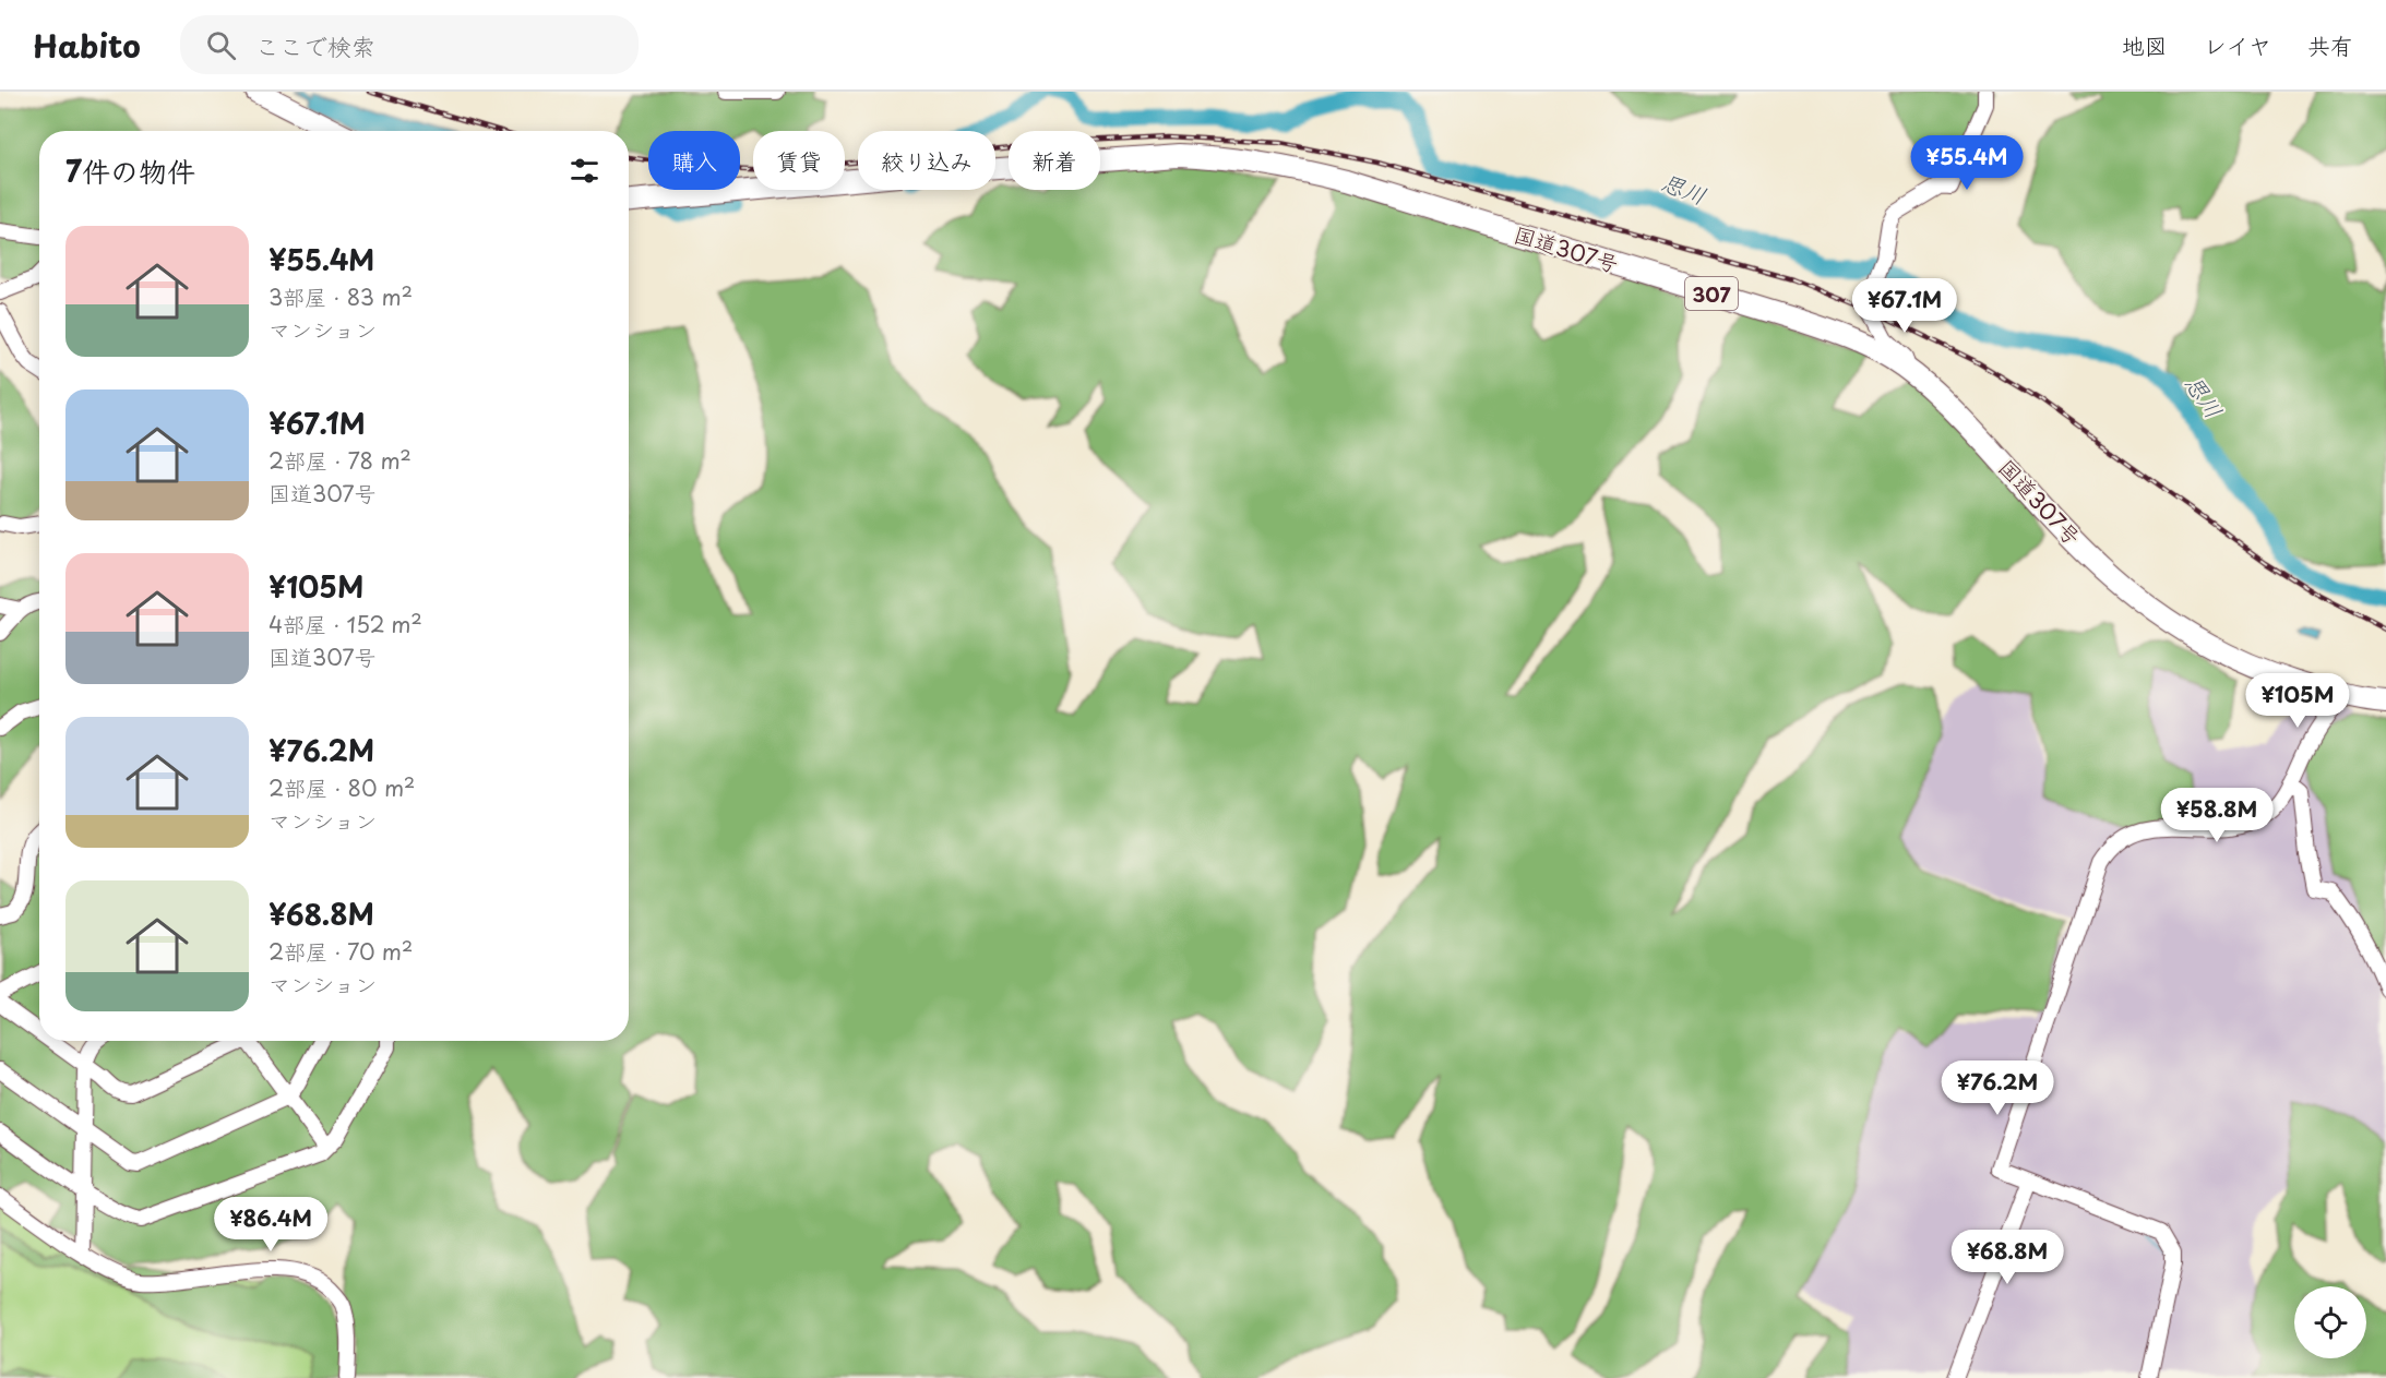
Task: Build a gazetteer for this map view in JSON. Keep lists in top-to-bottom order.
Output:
{
  "streets": {
    "highway": ["国道307号", "307"]
  },
  "water": ["思川"],
  "page": {
    "header": "Habito",
    "search": "ここで検索",
    "nav": ["地図", "レイヤ", "共有"],
    "chip": [
      "購入",
      "賃貸",
      "絞り込み",
      "新着"
    ],
    "heading": "7件の物件",
    "price": [
      "¥55.4M",
      "¥67.1M",
      "¥105M",
      "¥58.8M",
      "¥76.2M",
      "¥86.4M",
      "¥68.8M"
    ],
    "list": [
      {
        "name": "¥55.4M",
        "note": "3部屋 · 83 m² · マンション"
      },
      {
        "name": "¥67.1M",
        "note": "2部屋 · 78 m² · 国道307号"
      },
      {
        "name": "¥105M",
        "note": "4部屋 · 152 m² · 国道307号"
      },
      {
        "name": "¥76.2M",
        "note": "2部屋 · 80 m² · マンション"
      },
      {
        "name": "¥68.8M",
        "note": "2部屋 · 70 m² · マンション"
      }
    ]
  }
}
